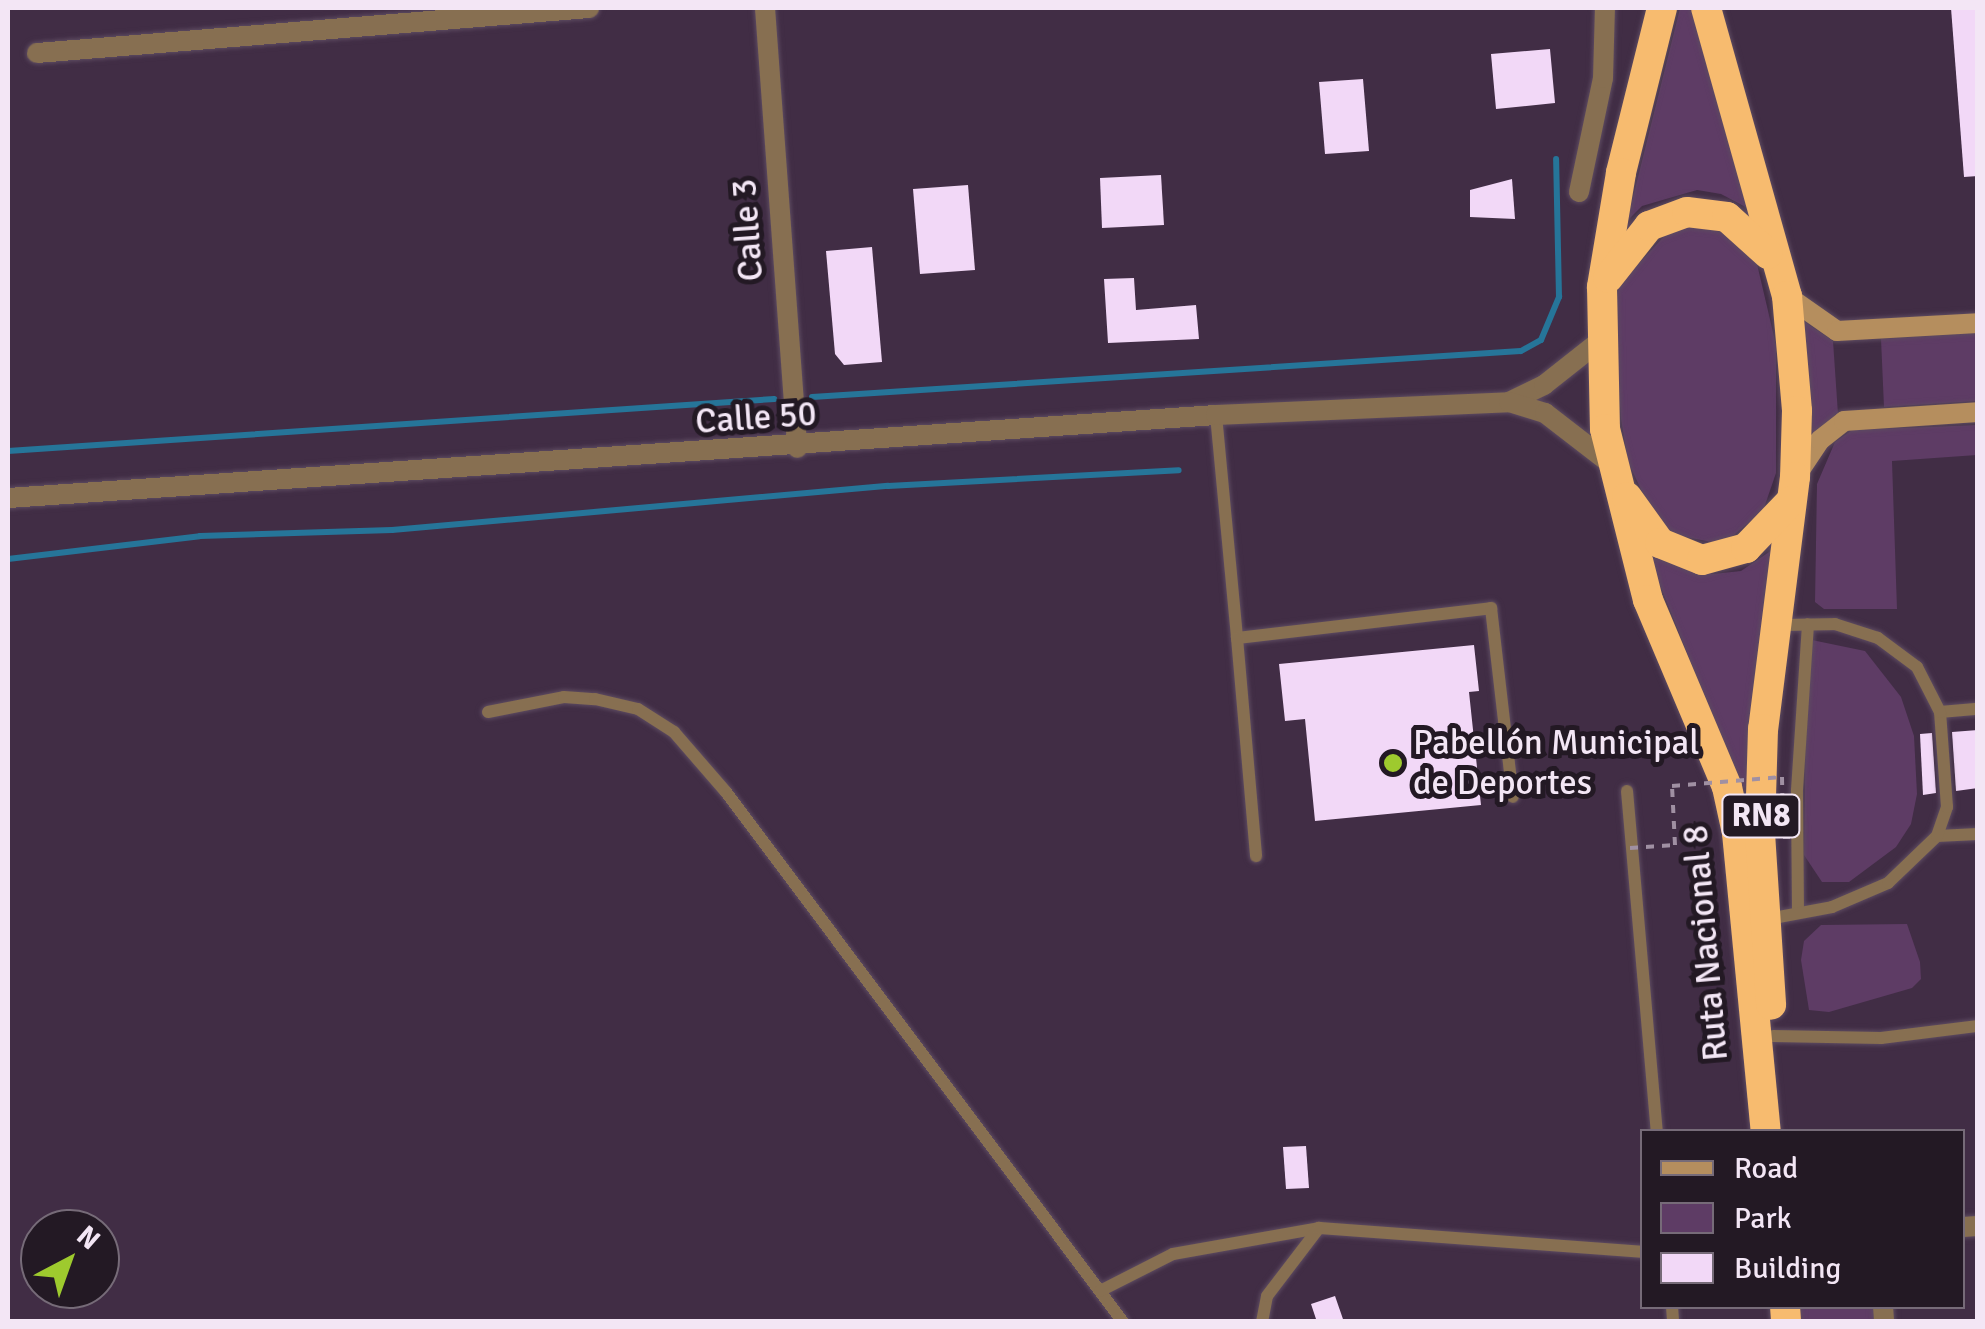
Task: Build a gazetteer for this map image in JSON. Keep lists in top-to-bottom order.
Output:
{
  "streets": {
    "highway": ["RN8", "Ruta Nacional 8"],
    "street": ["Calle 3", "Calle 50"]
  },
  "crossings": [
    ["Calle 3", "Calle 50"],
    ["Calle 50", "Ruta Nacional 8"]
  ],
  "places": ["Pabellón Municipal de Deportes"],
  "legend": ["Road", "Park", "Building"],
  "north": "top right"
}
